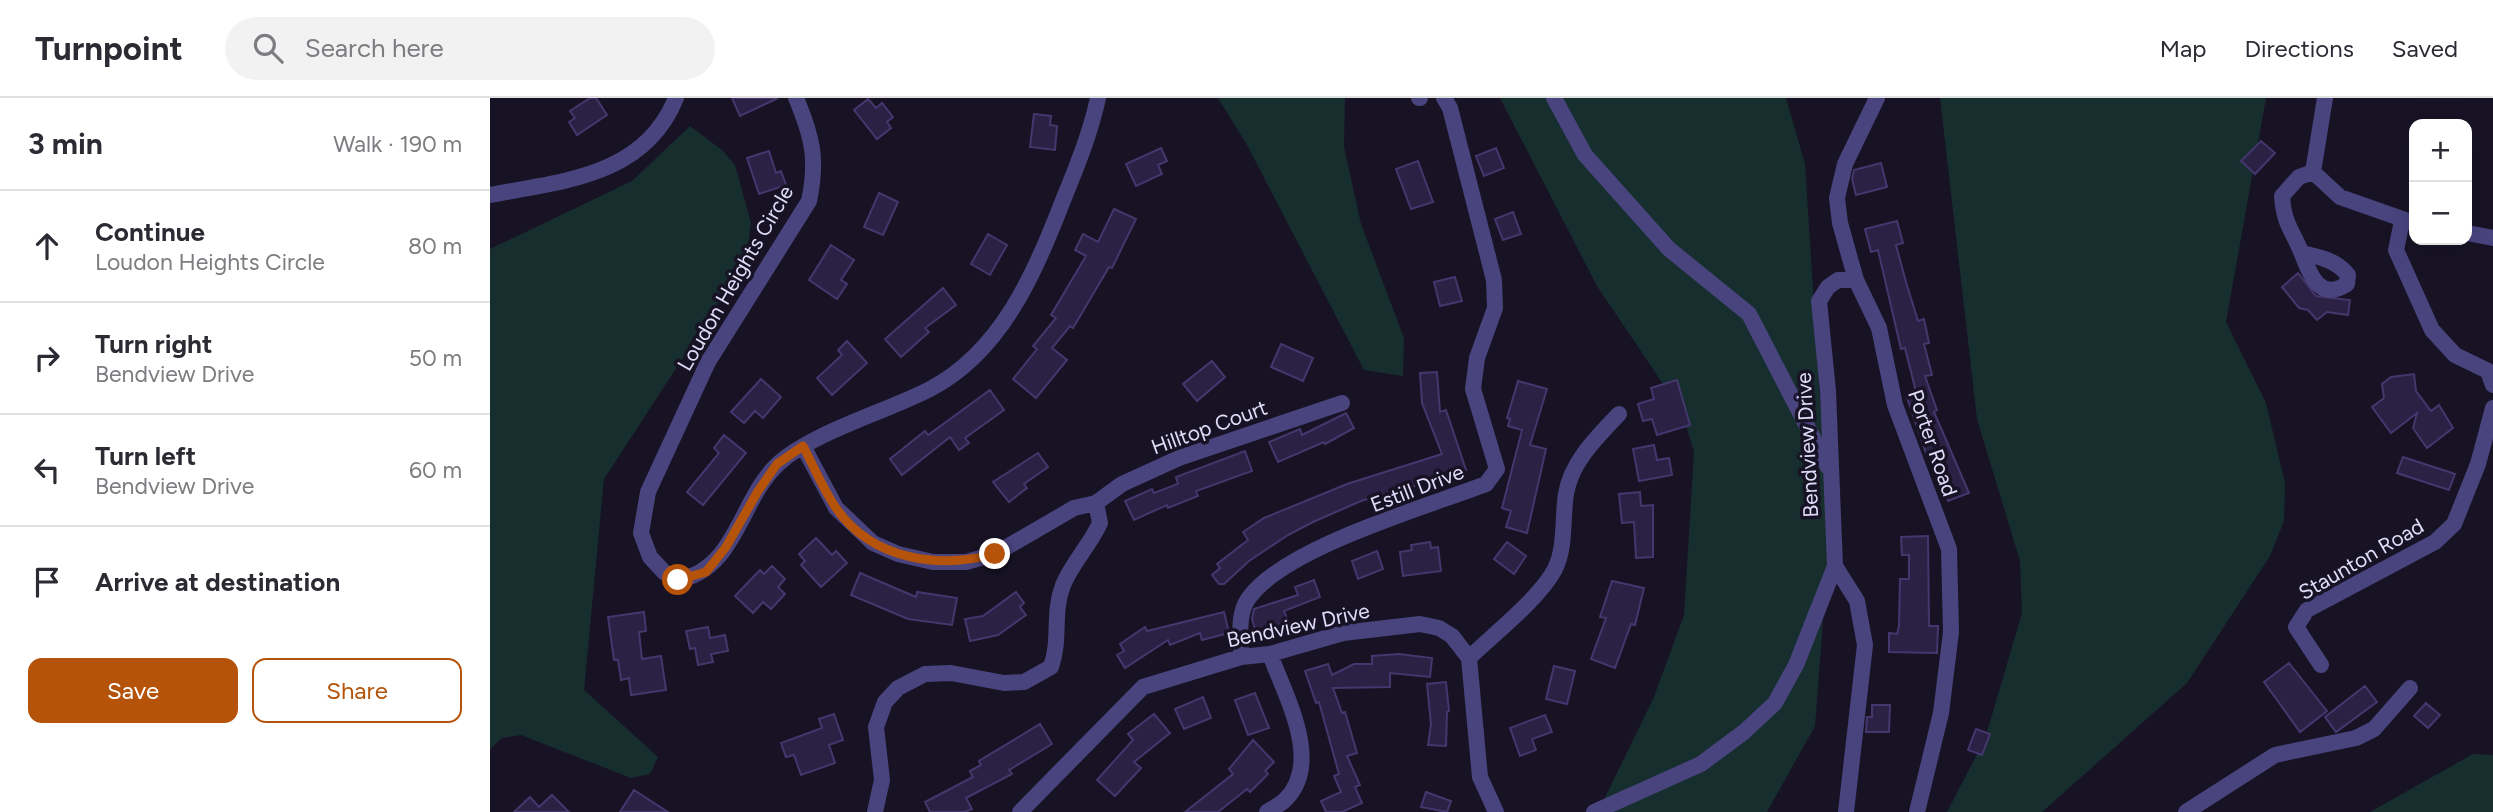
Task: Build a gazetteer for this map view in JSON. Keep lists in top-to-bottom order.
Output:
{
  "streets": {
    "street": [
      "Loudon Heights Circle",
      "Hilltop Court",
      "Porter Road",
      "Bendview Drive",
      "Estill Drive",
      "Staunton Road"
    ]
  },
  "crossings": [
    ["Porter Road", "Bendview Drive"],
    ["Bendview Drive", "Estill Drive"]
  ],
  "page": {
    "header": "Turnpoint",
    "search": "Search here",
    "nav": ["Map", "Directions", "Saved"],
    "heading": ["3 min", "Walk · 190 m"],
    "map_buttons": ["+", "−"],
    "list": [
      ["Continue", "Loudon Heights Circle", "80 m"],
      ["Turn right", "Bendview Drive", "50 m"],
      ["Turn left", "Bendview Drive", "60 m"],
      "Arrive at destination"
    ],
    "buttons": ["Save", "Share"]
  }
}
